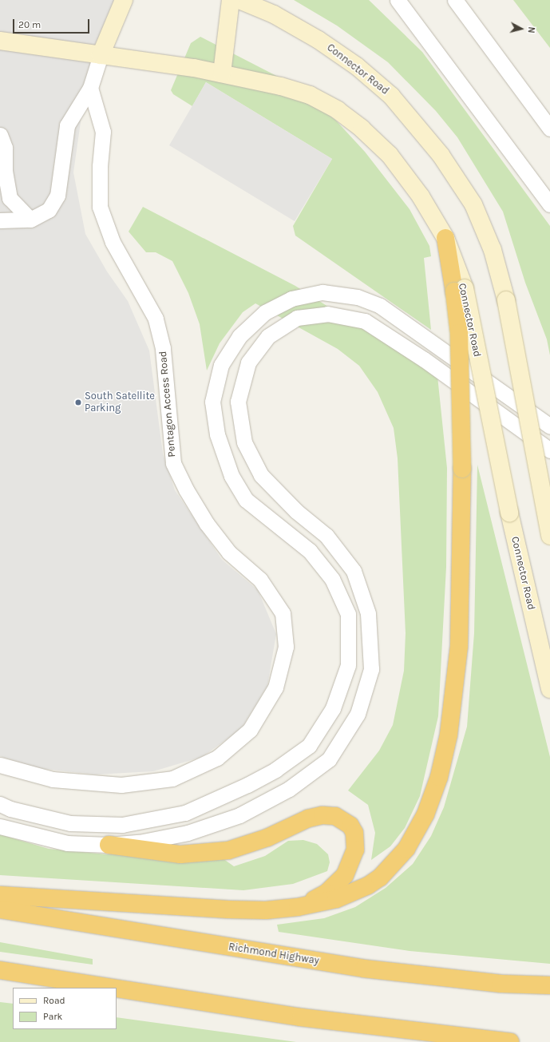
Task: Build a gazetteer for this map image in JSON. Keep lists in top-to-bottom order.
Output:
{
  "streets": {
    "highway": ["Richmond Highway"],
    "street": ["Connector Road"],
    "lane": ["Pentagon Access Road"]
  },
  "places": ["South Satellite Parking"],
  "legend": ["Road", "Park"],
  "scale_bar": "20 m",
  "north": "right"
}
